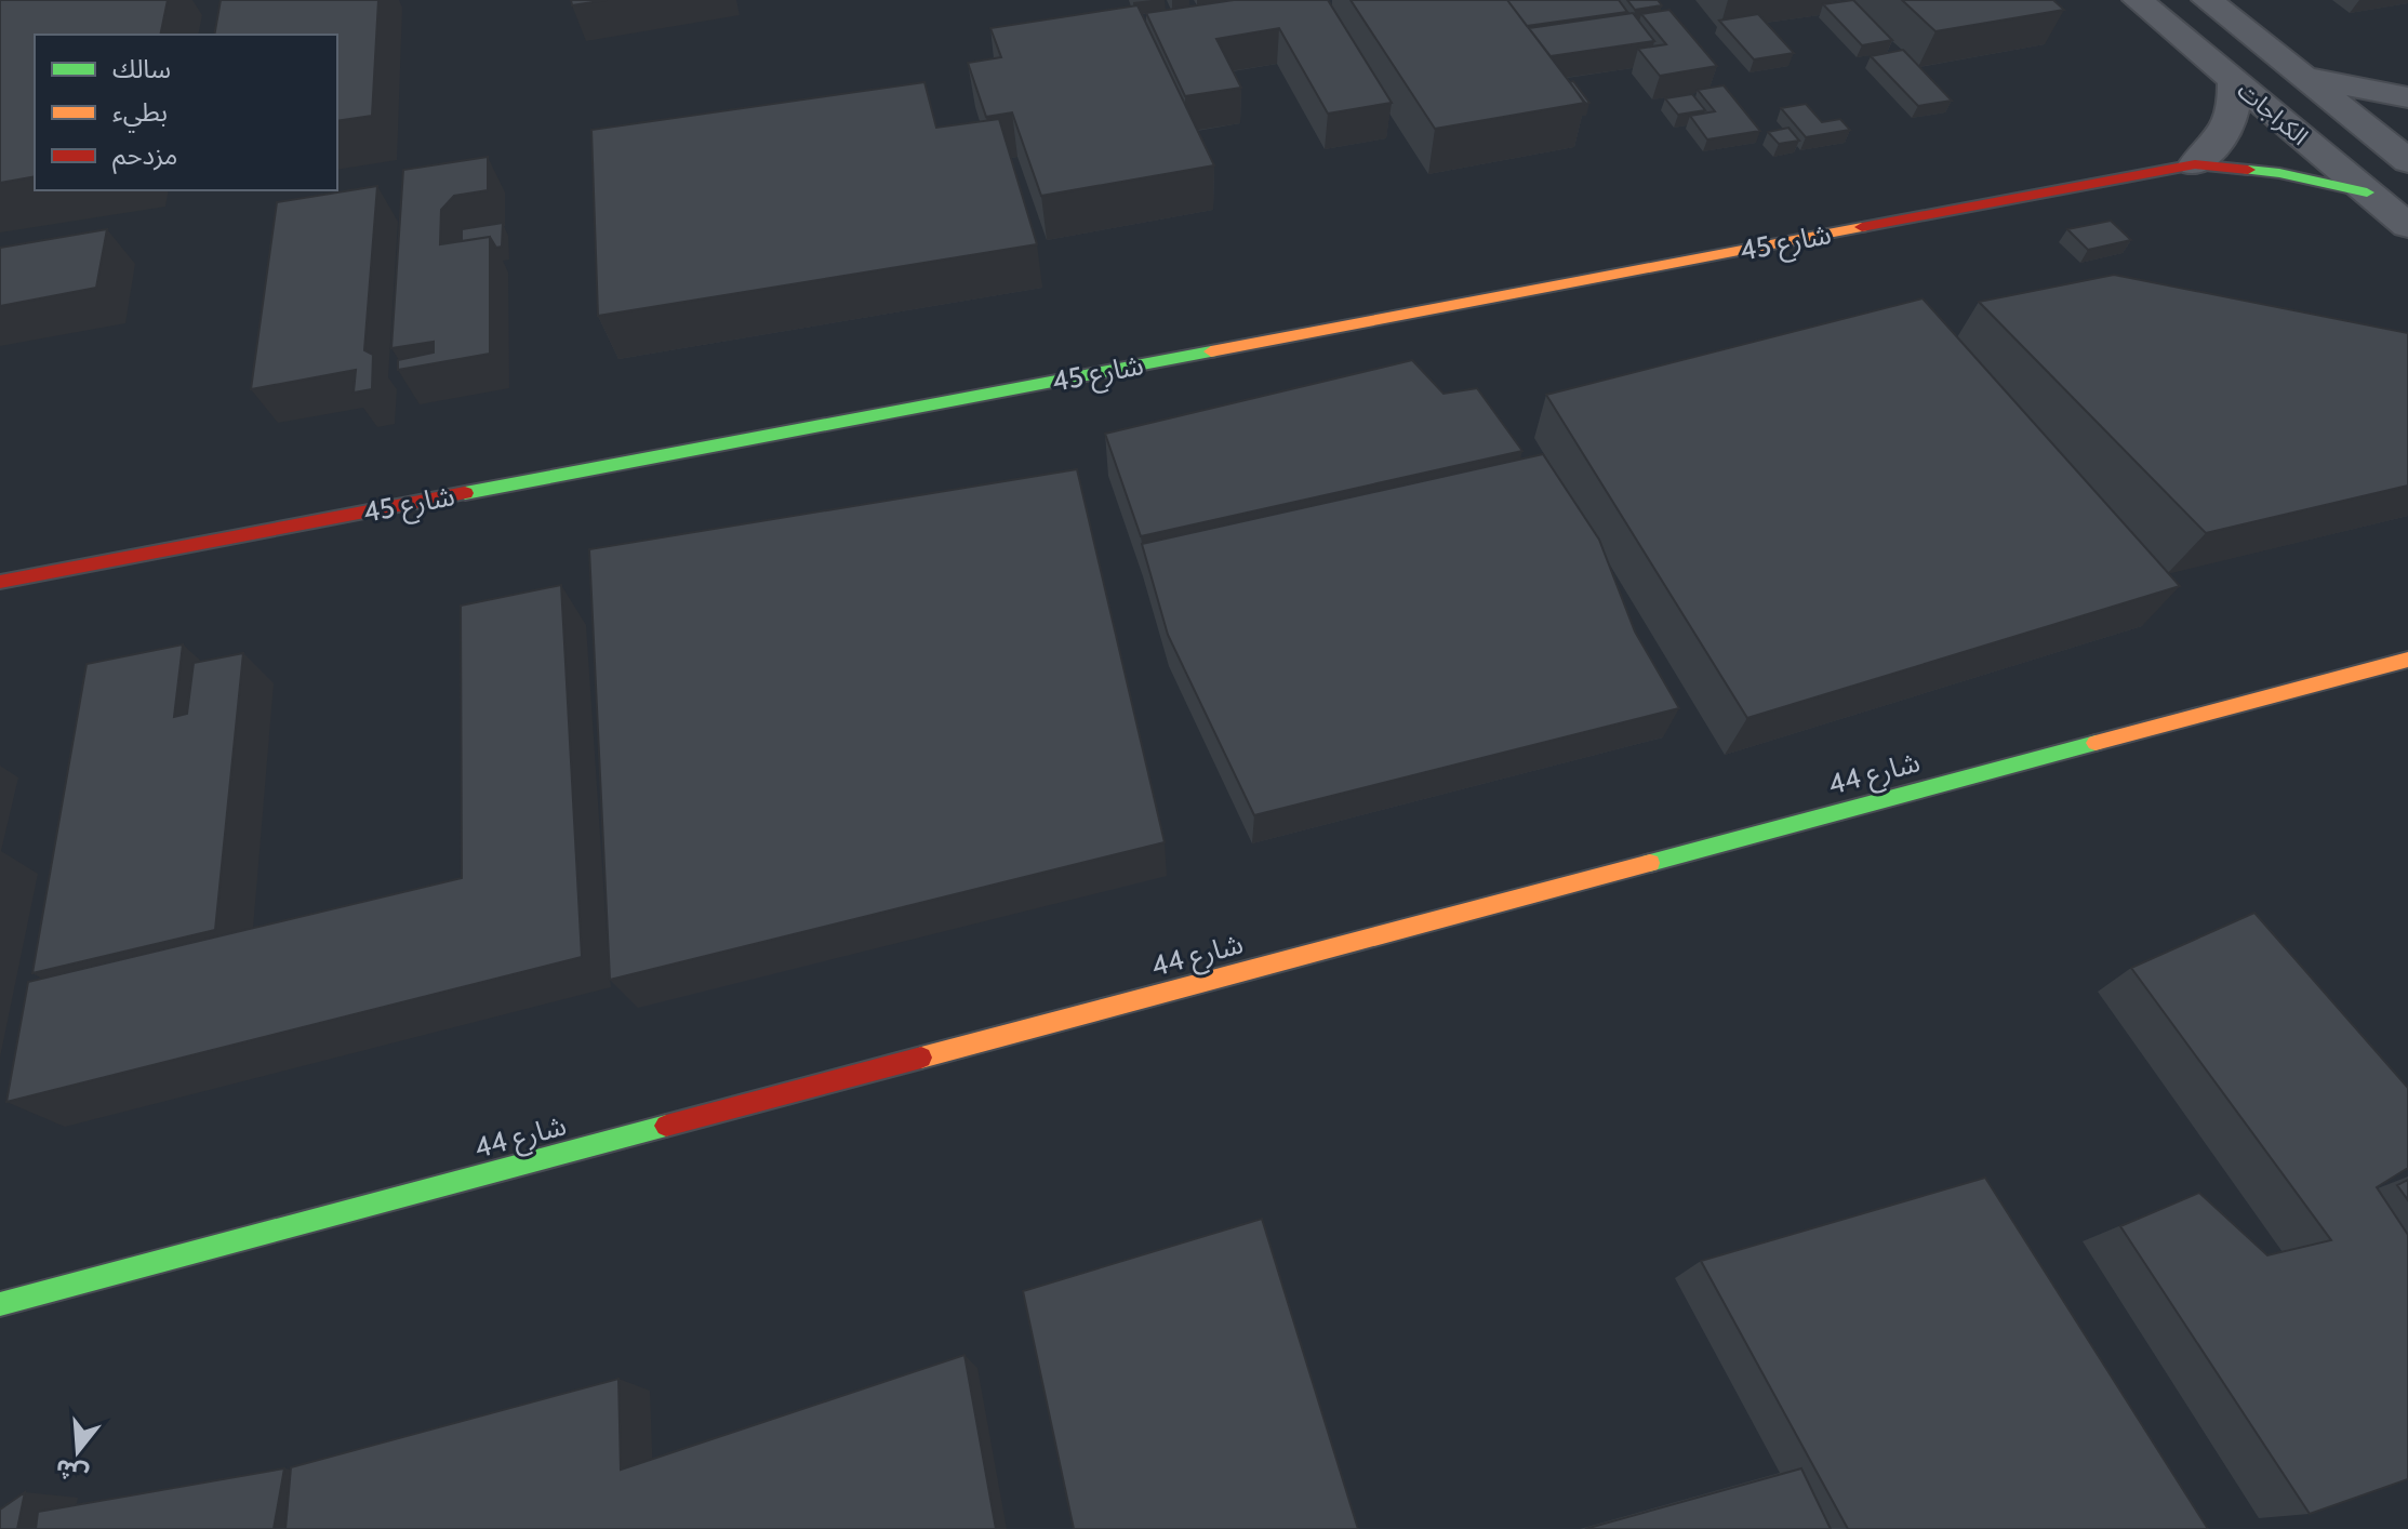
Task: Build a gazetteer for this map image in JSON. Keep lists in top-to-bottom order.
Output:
{
  "streets": {
    "street": ["الكراجات", "شارع 45", "شارع 44"]
  },
  "crossings": [
    ["الكراجات", "شارع 45"]
  ],
  "legend": ["سالك", "بطيء", "مزدحم"],
  "north": "bottom"
}
